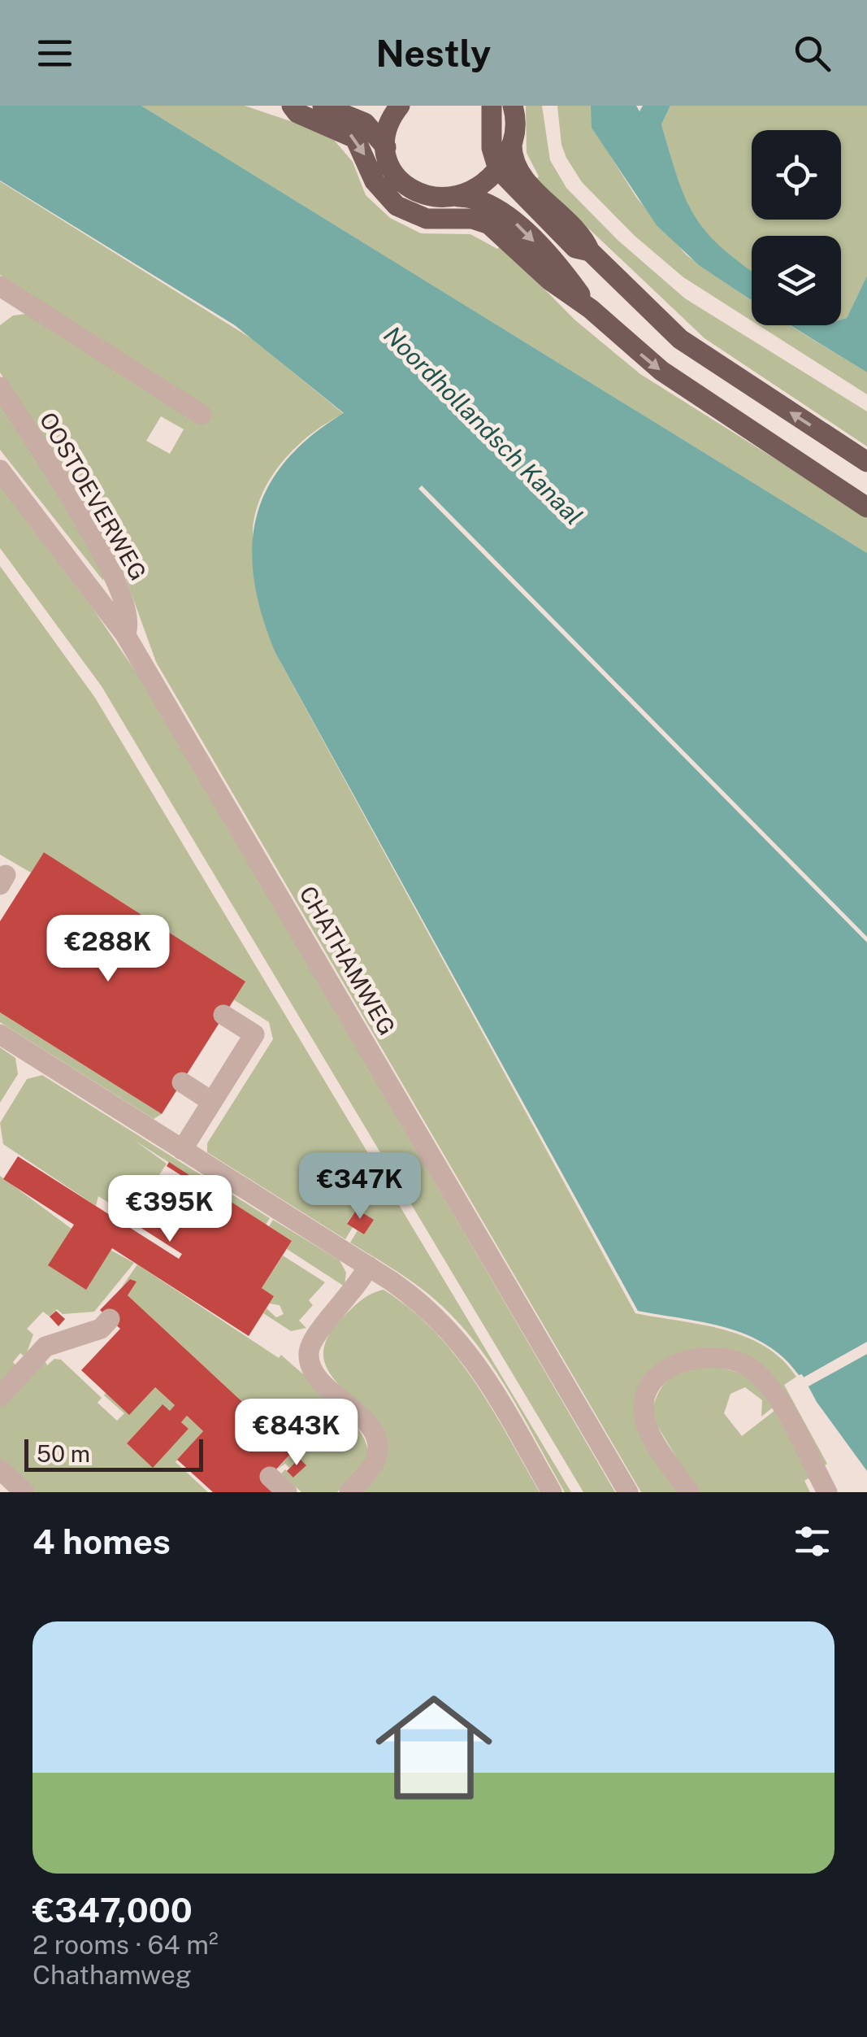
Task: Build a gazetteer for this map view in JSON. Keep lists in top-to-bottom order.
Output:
{
  "streets": {
    "street": ["OOSTOEVERWEG", "CHATHAMWEG"]
  },
  "crossings": [
    ["OOSTOEVERWEG", "CHATHAMWEG"]
  ],
  "water": ["Noordhollandsch Kanaal"],
  "scale_bar": "50 m",
  "page": {
    "header": "Nestly",
    "price": [
      "€288K",
      "€347K",
      "€395K",
      "€843K"
    ],
    "scale": "50 m",
    "heading": "4 homes",
    "list": [
      {
        "name": "€347,000",
        "note": "2 rooms · 64 m² · Chathamweg"
      }
    ]
  }
}
